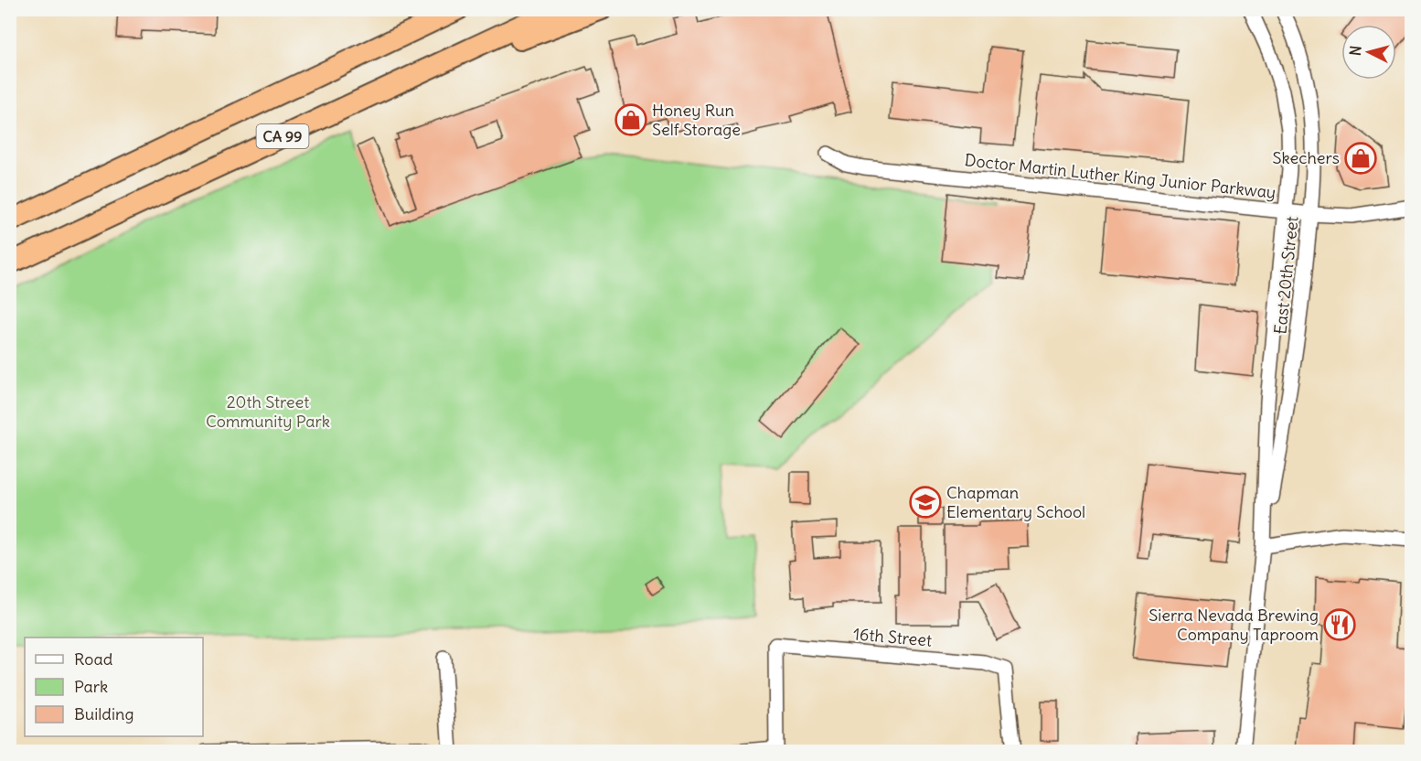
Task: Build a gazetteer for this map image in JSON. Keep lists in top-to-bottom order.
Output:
{
  "streets": {
    "highway": ["CA 99"],
    "street": ["Doctor Martin Luther King Junior Parkway", "East 20th Street", "16th Street"]
  },
  "crossings": [
    ["Doctor Martin Luther King Junior Parkway", "East 20th Street"]
  ],
  "parks": ["20th Street Community Park"],
  "places": {
    "shop": ["Honey Run Self Storage", "Skechers"],
    "school or university": ["Chapman Elementary School"],
    "restaurant": ["Sierra Nevada Brewing Company Taproom"]
  },
  "legend": ["Road", "Park", "Building"],
  "north": "left"
}
